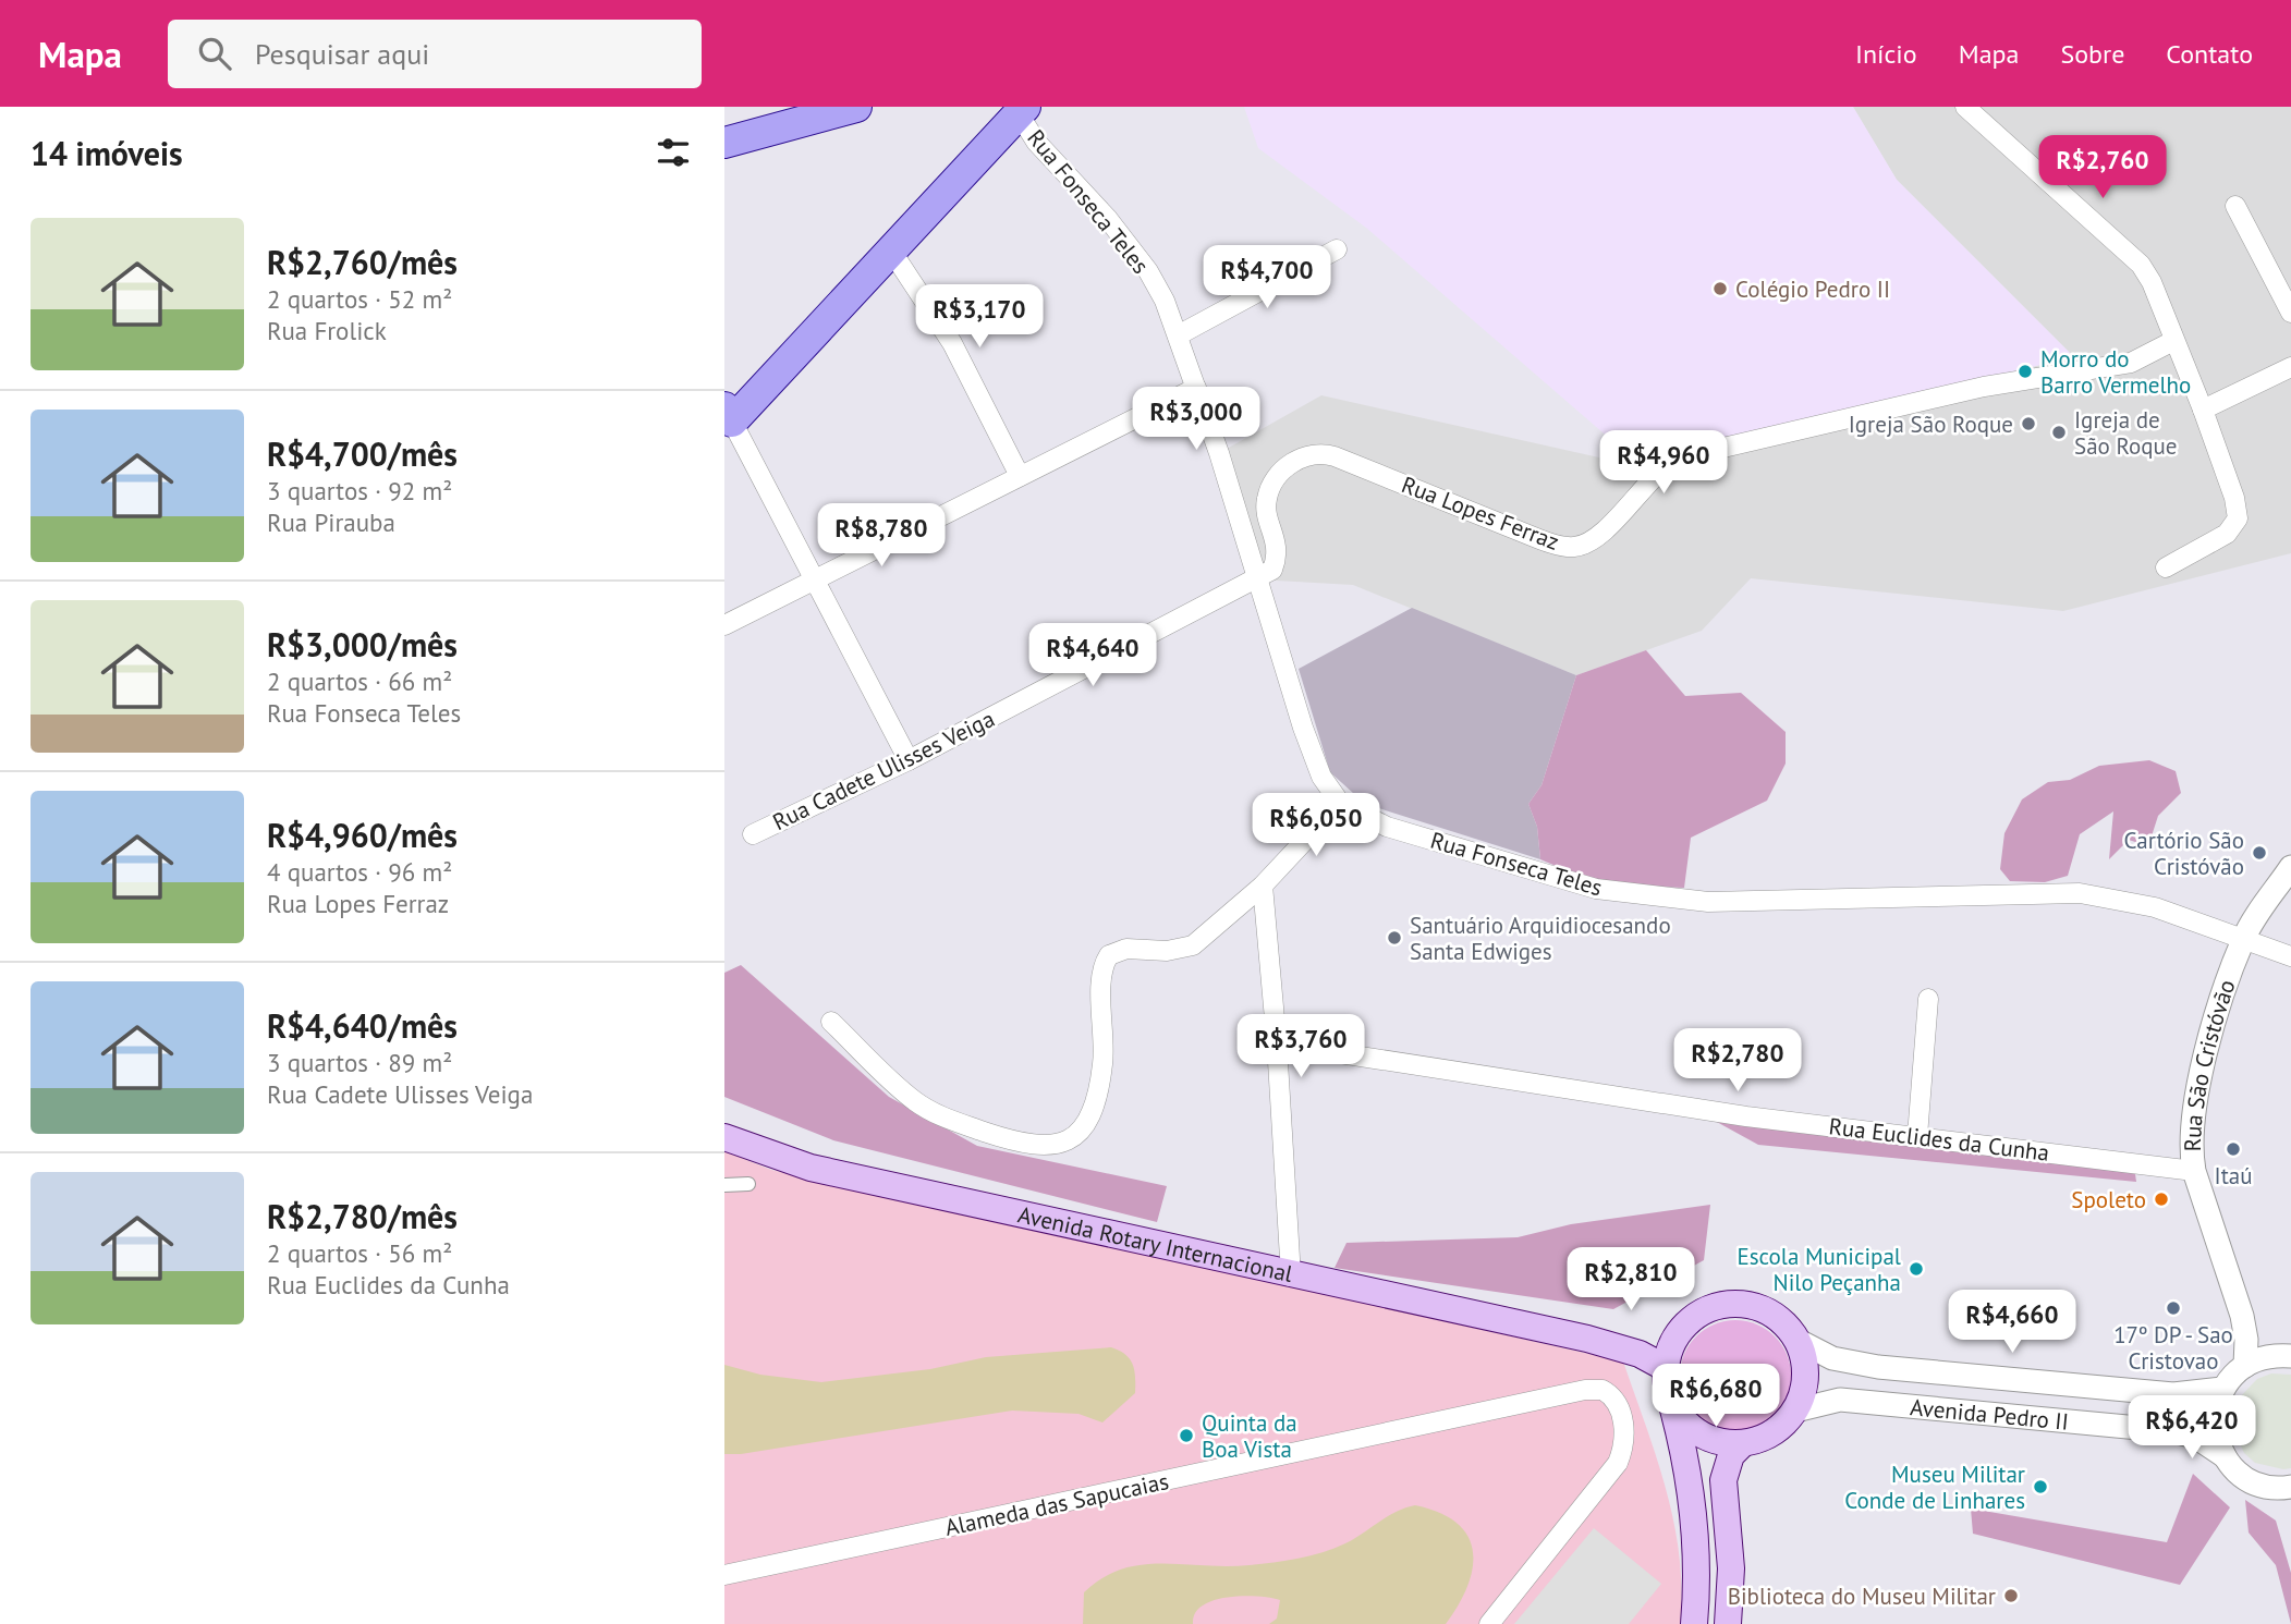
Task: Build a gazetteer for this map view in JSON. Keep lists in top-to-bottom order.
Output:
{
  "streets": {
    "main road": ["Avenida Rotary Internacional", "Avenida Pedro II"],
    "street": [
      "Rua Fonseca Teles",
      "Rua Lopes Ferraz",
      "Rua Cadete Ulisses Veiga",
      "Rua São Cristóvão",
      "Rua Euclides da Cunha",
      "Alameda das Sapucaias"
    ]
  },
  "crossings": [
    ["Rua Fonseca Teles", "Rua Lopes Ferraz"],
    ["Rua Fonseca Teles", "Rua Cadete Ulisses Veiga"],
    ["Rua Fonseca Teles", "Rua São Cristóvão"],
    ["Rua Lopes Ferraz", "Rua Cadete Ulisses Veiga"],
    ["Rua São Cristóvão", "Rua Euclides da Cunha"],
    ["Avenida Rotary Internacional", "Avenida Pedro II"]
  ],
  "places": [
    "Colégio Pedro II",
    "Morro do Barro Vermelho",
    "Igreja São Roque",
    "Igreja de São Roque",
    "Cartório São Cristóvão",
    "Santuário Arquidiocesando Santa Edwiges",
    "Itaú",
    "Spoleto",
    "Escola Municipal Nilo Peçanha",
    "17º DP - Sao Cristovao",
    "Quinta da Boa Vista",
    "Museu Militar Conde de Linhares",
    "Biblioteca do Museu Militar"
  ],
  "page": {
    "header": "Mapa",
    "search": "Pesquisar aqui",
    "nav": [
      "Início",
      "Mapa",
      "Sobre",
      "Contato"
    ],
    "heading": "14 imóveis",
    "price": [
      "R$2,760",
      "R$4,700",
      "R$3,170",
      "R$3,000",
      "R$4,960",
      "R$8,780",
      "R$4,640",
      "R$6,050",
      "R$3,760",
      "R$2,780",
      "R$2,810",
      "R$4,660",
      "R$6,680",
      "R$6,420"
    ],
    "list": [
      {
        "name": "R$2,760/mês",
        "note": "2 quartos · 52 m² · Rua Frolick"
      },
      {
        "name": "R$4,700/mês",
        "note": "3 quartos · 92 m² · Rua Pirauba"
      },
      {
        "name": "R$3,000/mês",
        "note": "2 quartos · 66 m² · Rua Fonseca Teles"
      },
      {
        "name": "R$4,960/mês",
        "note": "4 quartos · 96 m² · Rua Lopes Ferraz"
      },
      {
        "name": "R$4,640/mês",
        "note": "3 quartos · 89 m² · Rua Cadete Ulisses Veiga"
      },
      {
        "name": "R$2,780/mês",
        "note": "2 quartos · 56 m² · Rua Euclides da Cunha"
      }
    ]
  }
}
